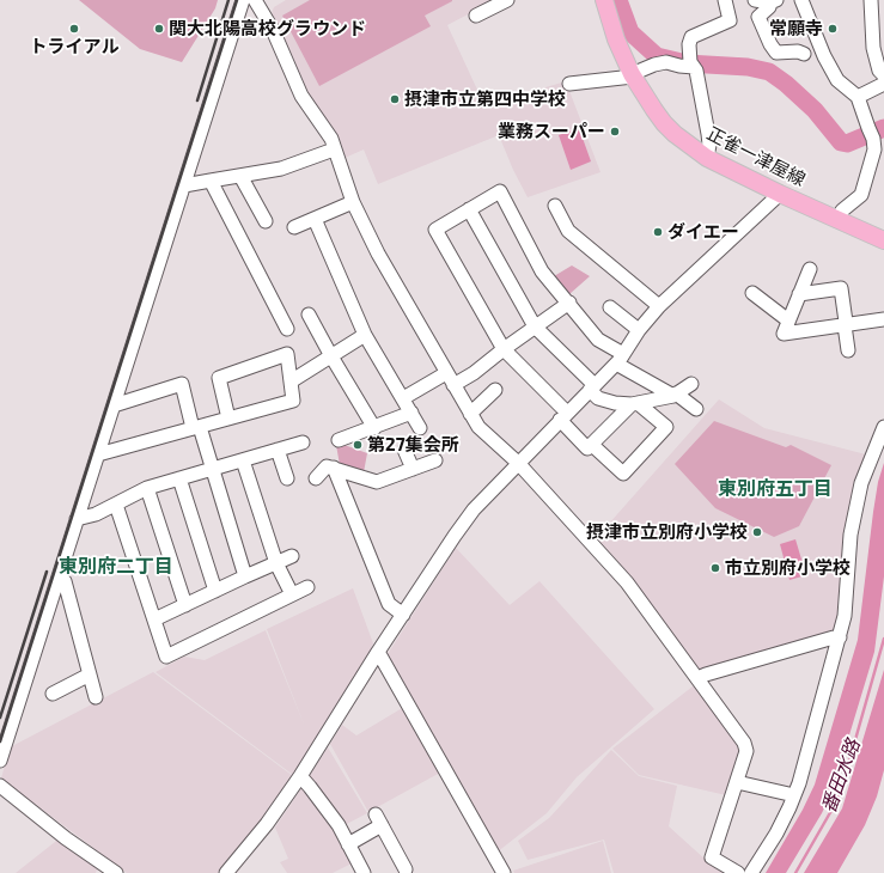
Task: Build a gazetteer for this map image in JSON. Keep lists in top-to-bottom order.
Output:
{
  "streets": {
    "main road": ["正雀一津屋線"]
  },
  "districts": ["東別府五丁目", "東別府二丁目"],
  "water": ["番田水路"],
  "places": [
    "トライアル",
    "関大北陽高校グラウンド",
    "常願寺",
    "摂津市立第四中学校",
    "業務スーパー",
    "ダイエー",
    "第27集会所",
    "摂津市立別府小学校",
    "市立別府小学校"
  ]
}
